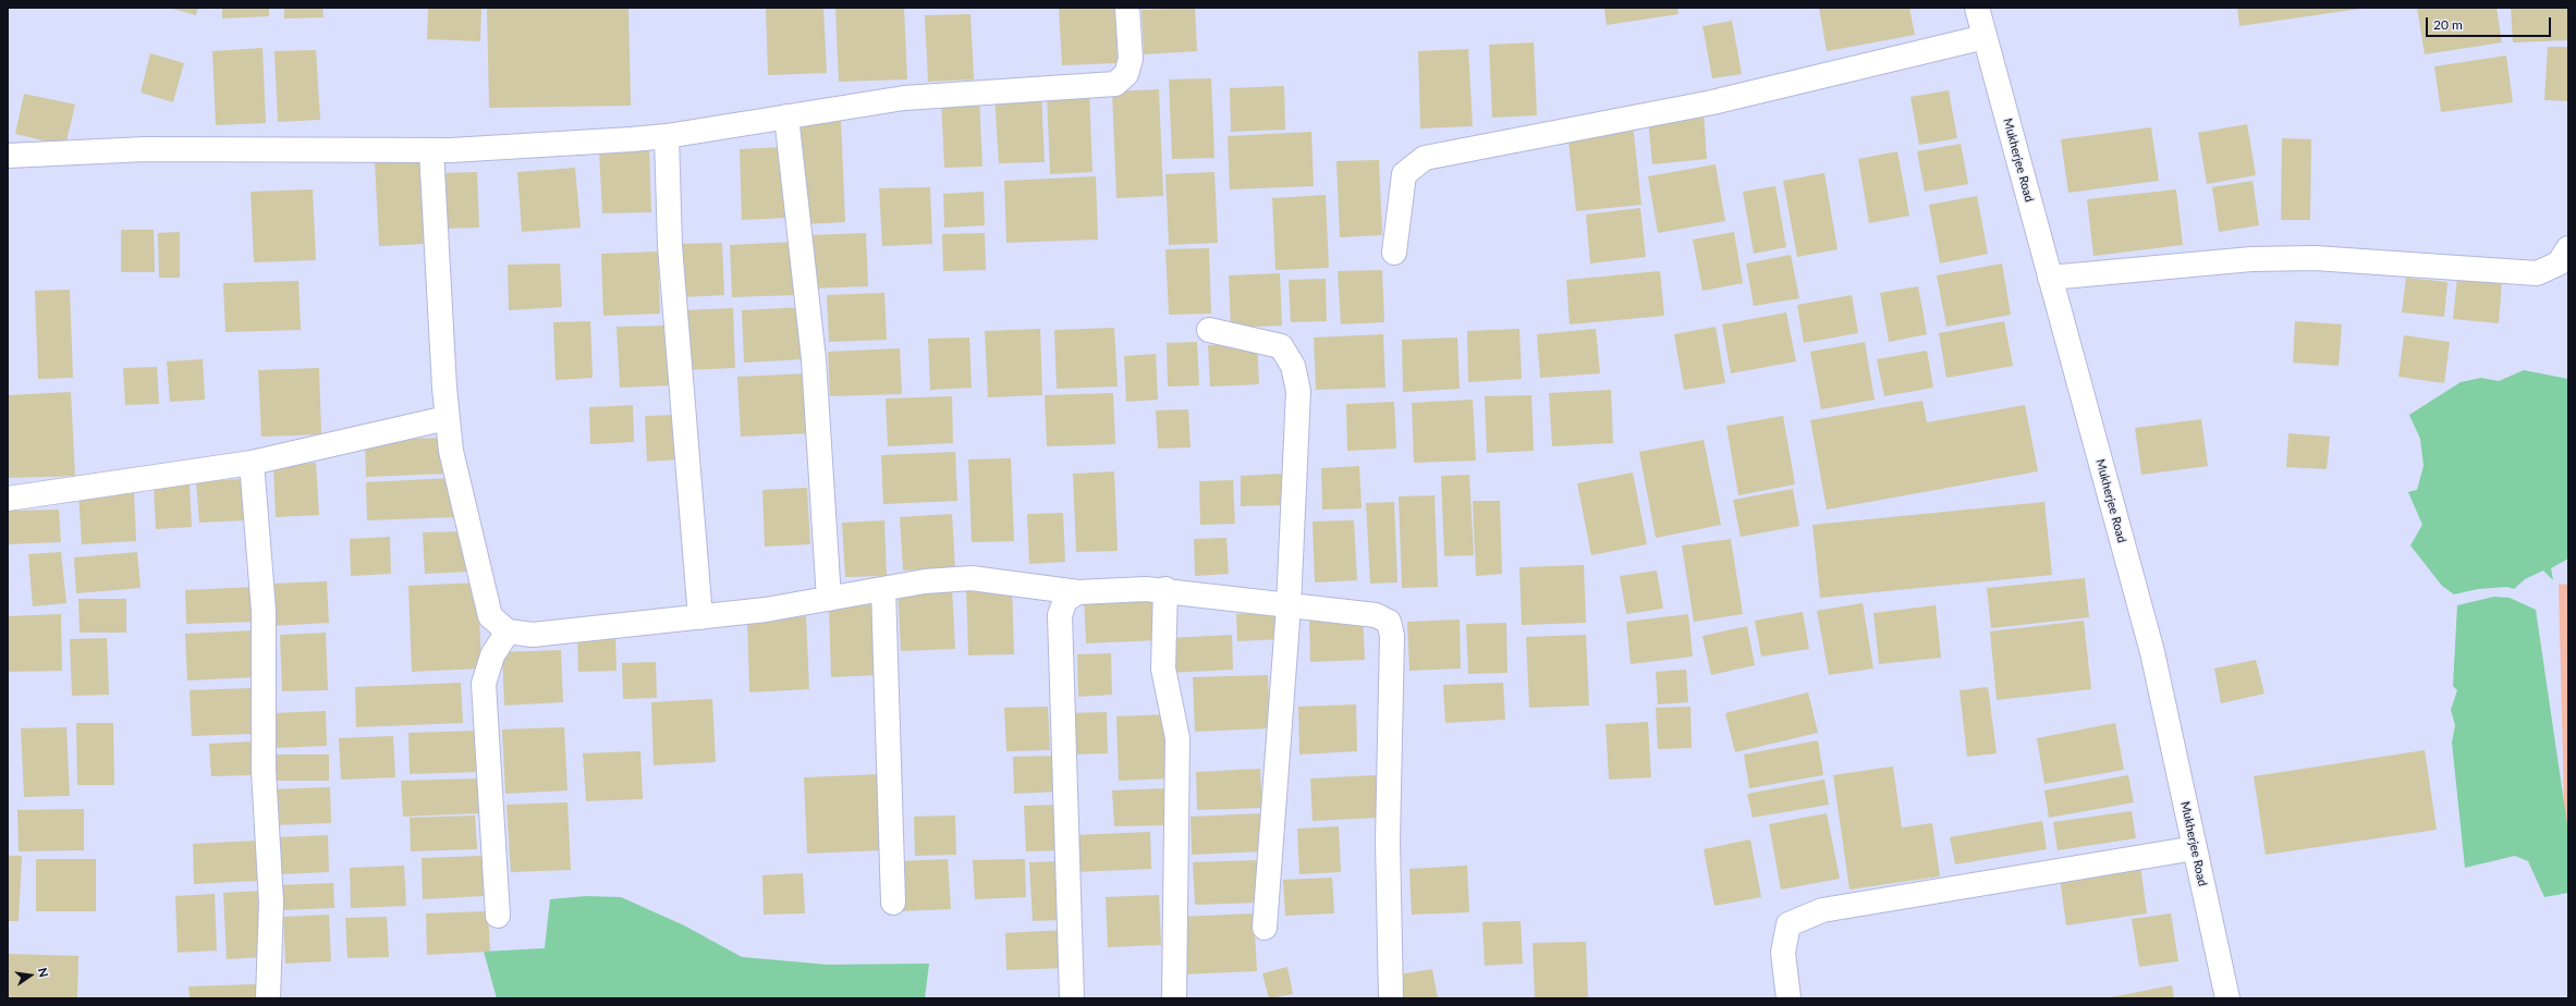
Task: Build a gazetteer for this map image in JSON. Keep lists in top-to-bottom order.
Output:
{
  "streets": {
    "street": ["Mukherjee Road"]
  },
  "scale_bar": "20 m",
  "north": "right"
}
